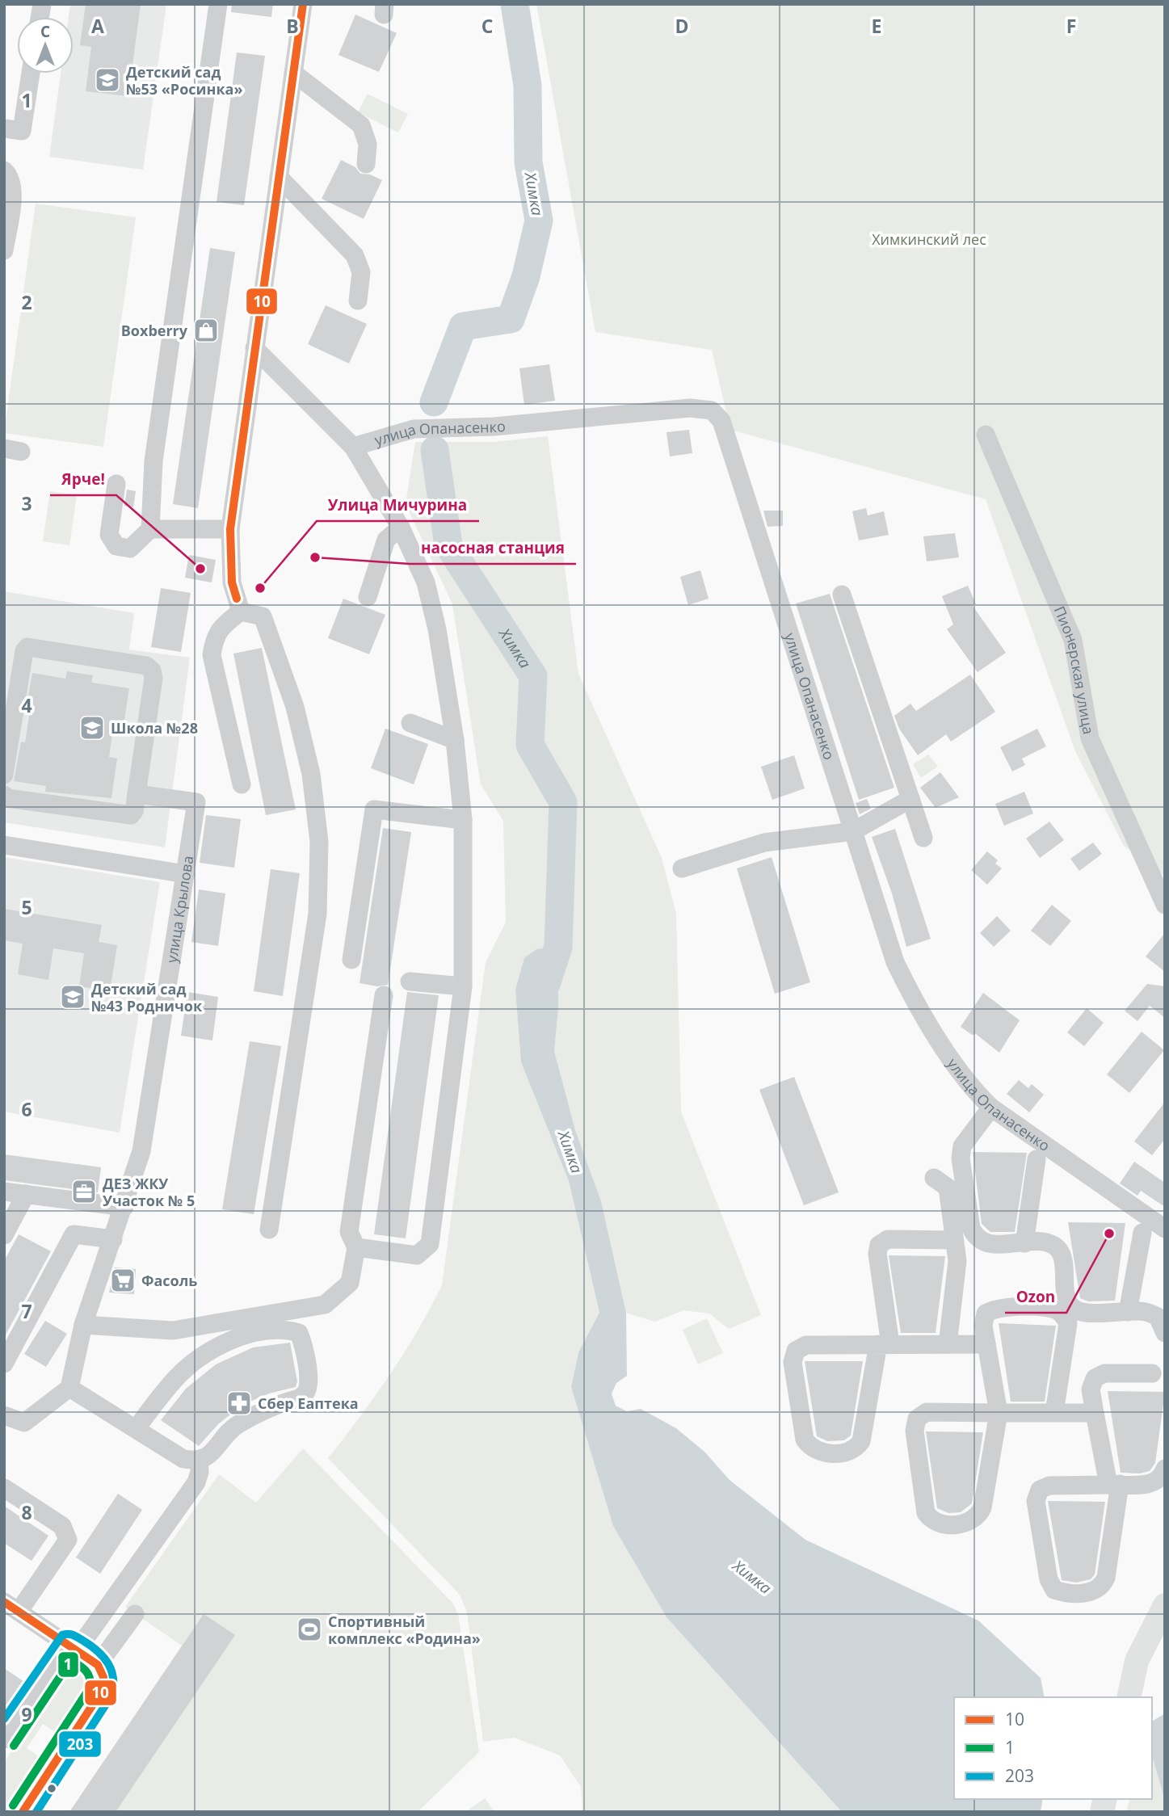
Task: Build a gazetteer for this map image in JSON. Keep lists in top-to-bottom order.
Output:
{
  "streets": {
    "street": ["улица Опанасенко", "Пионерская улица", "улица Крылова"]
  },
  "water": ["Химка"],
  "parks": ["Химкинский лес"],
  "places": {
    "school or university": ["Детский сад №53 «Росинка»", "Школа №28", "Детский сад №43 Родничок"],
    "shop": ["Boxberry"],
    "other": [
      "насосная станция",
      "Ярче!",
      "Улица Мичурина",
      "Ozon"
    ],
    "office": ["ДЕЗ ЖКУ Участок № 5"],
    "supermarket": ["Фасоль"],
    "pharmacy": ["Сбер Еаптека"],
    "sports": ["Спортивный комплекс «Родина»"]
  },
  "lines": ["transit line 10", "transit line 203", "transit line 1"],
  "legend": ["10", "1", "203"],
  "north": "top",
  "grid": {
    "columns": [
      "A",
      "B",
      "C",
      "D",
      "E",
      "F"
    ],
    "rows": [
      "1",
      "2",
      "3",
      "4",
      "5",
      "6",
      "7",
      "8",
      "9"
    ]
  }
}
